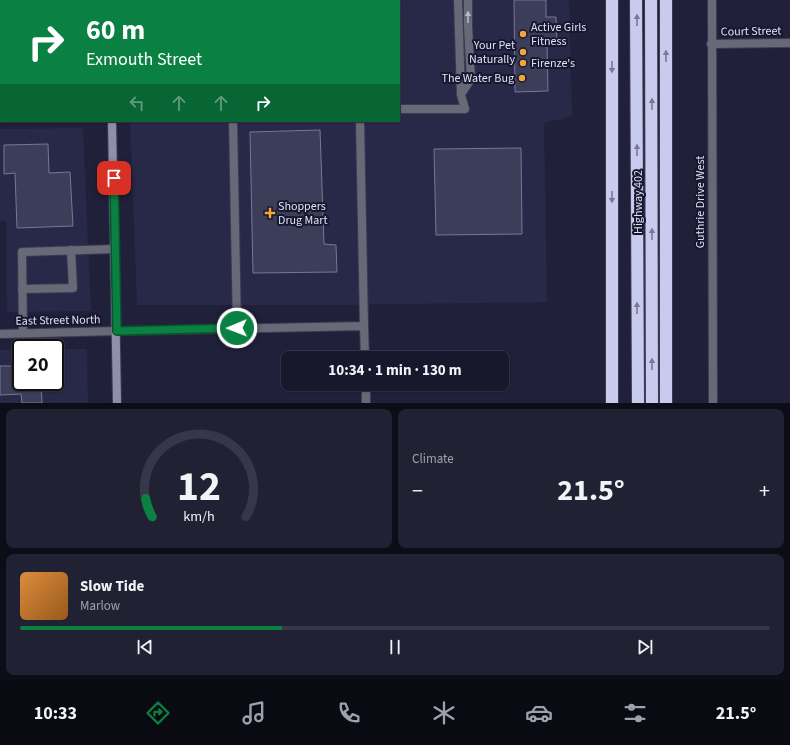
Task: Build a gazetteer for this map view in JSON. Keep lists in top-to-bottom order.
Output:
{
  "streets": {
    "highway": ["Highway 402"],
    "street": ["Court Street", "Guthrie Drive West", "East Street North"]
  },
  "crossings": [
    ["Court Street", "Guthrie Drive West"]
  ],
  "places": {
    "other": [
      "Active Girls Fitness",
      "Your Pet Naturally",
      "Firenze's",
      "The Water Bug"
    ],
    "health": ["Shoppers Drug Mart"]
  },
  "page": {
    "turn": ["60 m", "Exmouth Street"],
    "limit": "20",
    "trip": "10:34 · 1 min · 130 m",
    "tile": "Climate",
    "heat": ["−", "21.5°", "+"],
    "song": ["Slow Tide", "Marlow"],
    "tabs": ["10:33", "21.5°"],
    "gauge": ["12", "km/h"]
  }
}
